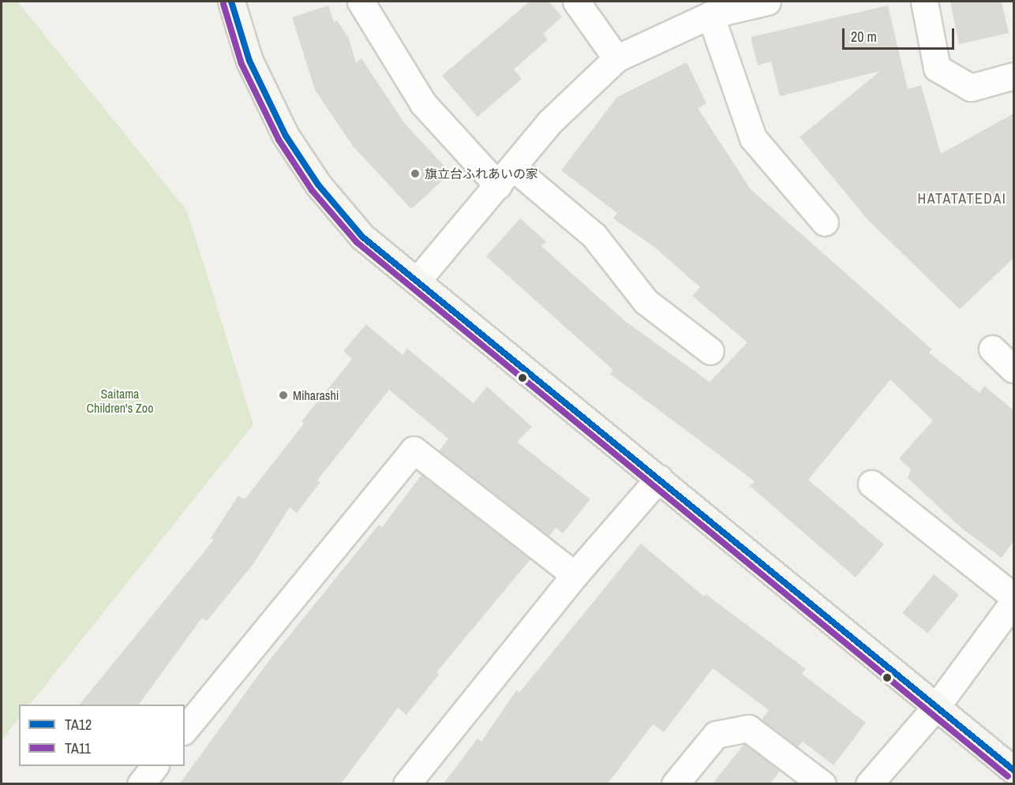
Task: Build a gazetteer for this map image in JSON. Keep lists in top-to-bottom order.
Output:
{
  "districts": ["HATATATEDAI"],
  "parks": ["Saitama Children's Zoo"],
  "places": ["旗立台ふれあいの家", "Miharashi"],
  "lines": ["transit line TA12", "transit line TA11"],
  "legend": ["TA12", "TA11"],
  "scale_bar": "20 m"
}
